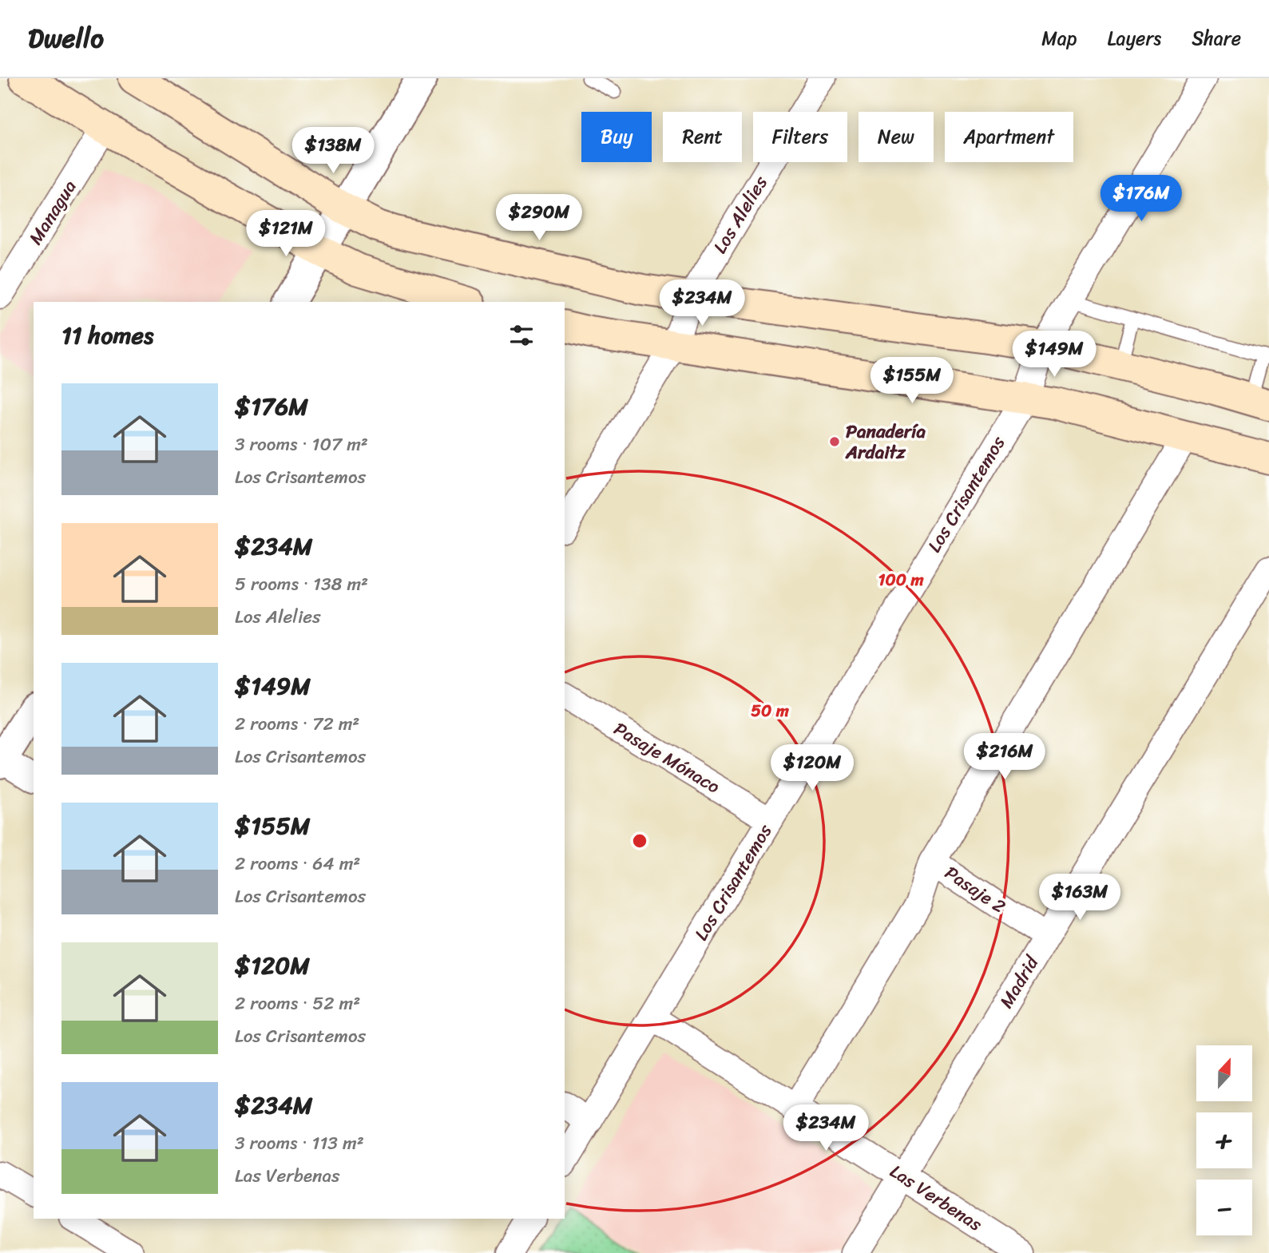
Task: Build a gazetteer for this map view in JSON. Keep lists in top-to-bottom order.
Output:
{
  "streets": {
    "street": [
      "Managua",
      "Los Alelies",
      "Los Crisantemos",
      "Pasaje Mónaco",
      "Pasaje 2",
      "Madrid",
      "Las Verbenas"
    ]
  },
  "crossings": [
    ["Los Crisantemos", "Pasaje Mónaco"],
    ["Los Crisantemos", "Las Verbenas"],
    ["Pasaje 2", "Madrid"],
    ["Madrid", "Las Verbenas"]
  ],
  "places": ["Panadería Ardaitz"],
  "north": "top",
  "page": {
    "header": "Dwello",
    "nav": ["Map", "Layers", "Share"],
    "chip": [
      "Buy",
      "Rent",
      "Filters",
      "New",
      "Apartment"
    ],
    "price": [
      "$138M",
      "$176M",
      "$290M",
      "$121M",
      "$234M",
      "$149M",
      "$155M",
      "$216M",
      "$120M",
      "$163M",
      "$234M"
    ],
    "heading": "11 homes",
    "list": [
      {
        "name": "$176M",
        "note": "3 rooms · 107 m² · Los Crisantemos"
      },
      {
        "name": "$234M",
        "note": "5 rooms · 138 m² · Los Alelies"
      },
      {
        "name": "$149M",
        "note": "2 rooms · 72 m² · Los Crisantemos"
      },
      {
        "name": "$155M",
        "note": "2 rooms · 64 m² · Los Crisantemos"
      },
      {
        "name": "$120M",
        "note": "2 rooms · 52 m² · Los Crisantemos"
      },
      {
        "name": "$234M",
        "note": "3 rooms · 113 m² · Las Verbenas"
      }
    ],
    "map_buttons": ["+", "−"]
  },
  "rings": ["100 m", "50 m"]
}
